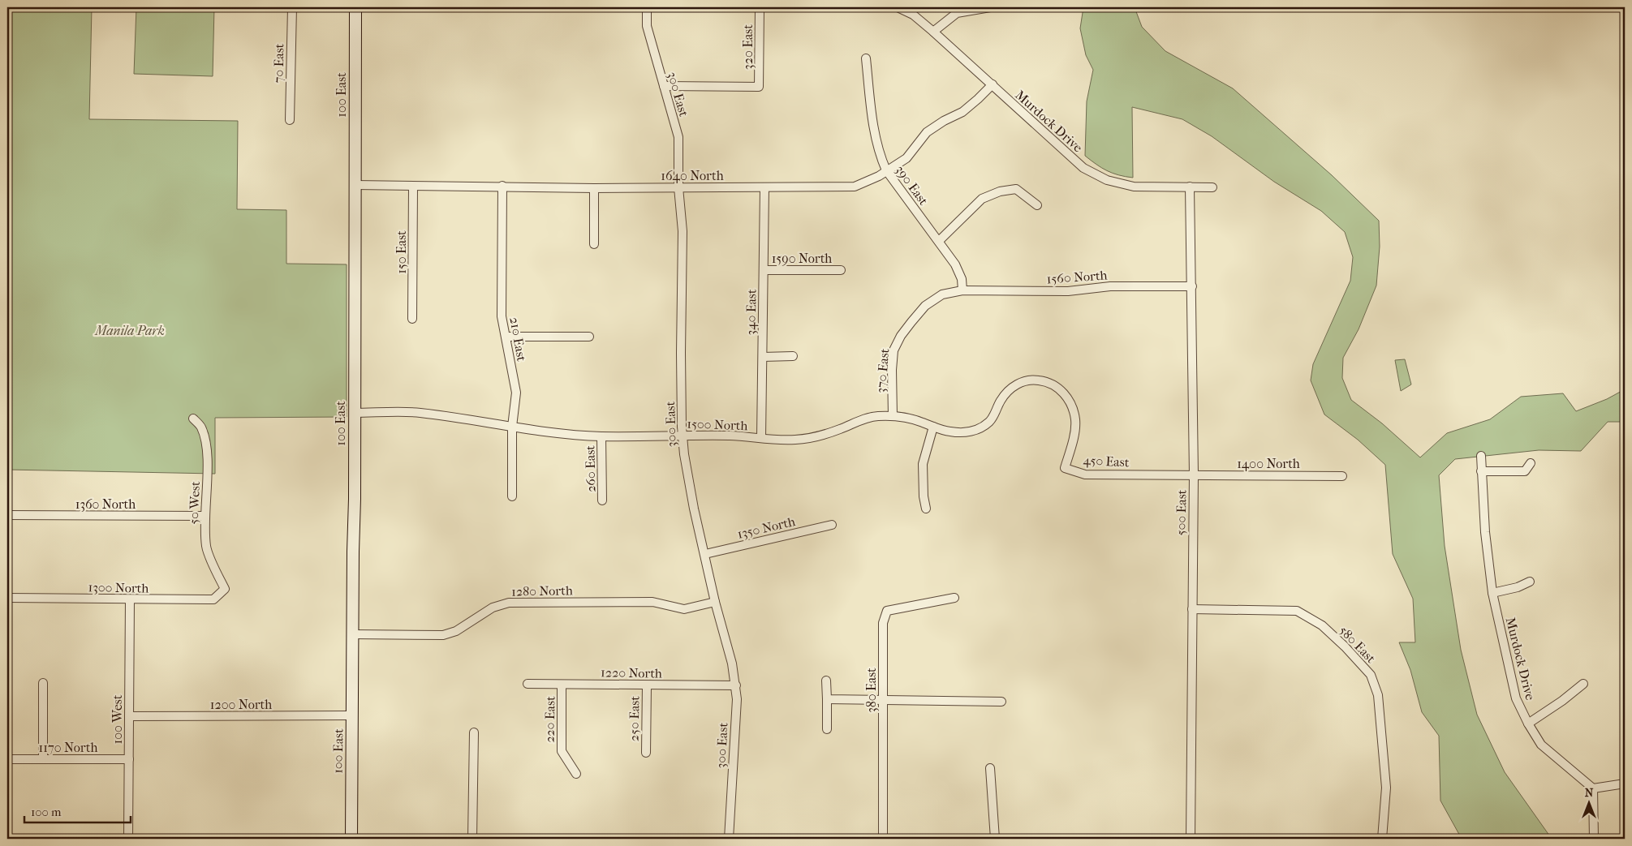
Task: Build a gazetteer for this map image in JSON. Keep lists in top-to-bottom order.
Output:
{
  "streets": {
    "main road": ["100 East"],
    "street": [
      "320 East",
      "70 East",
      "300 East",
      "Murdock Drive",
      "1640 North",
      "390 East",
      "150 East",
      "1590 North",
      "1560 North",
      "340 East",
      "210 East",
      "370 East",
      "1500 North",
      "450 East",
      "1400 North",
      "260 East",
      "50 West",
      "1360 North",
      "500 East",
      "1350 North",
      "1300 North",
      "1280 North",
      "580 East",
      "1220 North",
      "380 East",
      "1200 North",
      "250 East",
      "100 West",
      "220 East",
      "1170 North"
    ]
  },
  "crossings": [
    ["320 East", "300 East"],
    ["300 East", "1640 North"],
    ["300 East", "1500 North"],
    ["300 East", "1350 North"],
    ["300 East", "1280 North"],
    ["300 East", "1220 North"],
    ["100 East", "1640 North"],
    ["100 East", "1500 North"],
    ["100 East", "1280 North"],
    ["100 East", "1200 North"],
    ["Murdock Drive", "1640 North"],
    ["Murdock Drive", "500 East"],
    ["1640 North", "390 East"],
    ["1640 North", "150 East"],
    ["1640 North", "340 East"],
    ["1640 North", "210 East"],
    ["390 East", "1560 North"],
    ["390 East", "370 East"],
    ["1590 North", "340 East"],
    ["1560 North", "370 East"],
    ["1560 North", "500 East"],
    ["340 East", "1500 North"],
    ["210 East", "1500 North"],
    ["370 East", "1500 North"],
    ["1500 North", "450 East"],
    ["1500 North", "260 East"],
    ["450 East", "1400 North"],
    ["450 East", "500 East"],
    ["1400 North", "500 East"],
    ["50 West", "1360 North"],
    ["50 West", "1300 North"],
    ["500 East", "580 East"],
    ["1300 North", "100 West"],
    ["1220 North", "250 East"],
    ["1220 North", "220 East"],
    ["1200 North", "100 West"],
    ["100 West", "1170 North"]
  ],
  "parks": ["Manila Park"],
  "scale_bar": "100 m",
  "north": "top"
}
